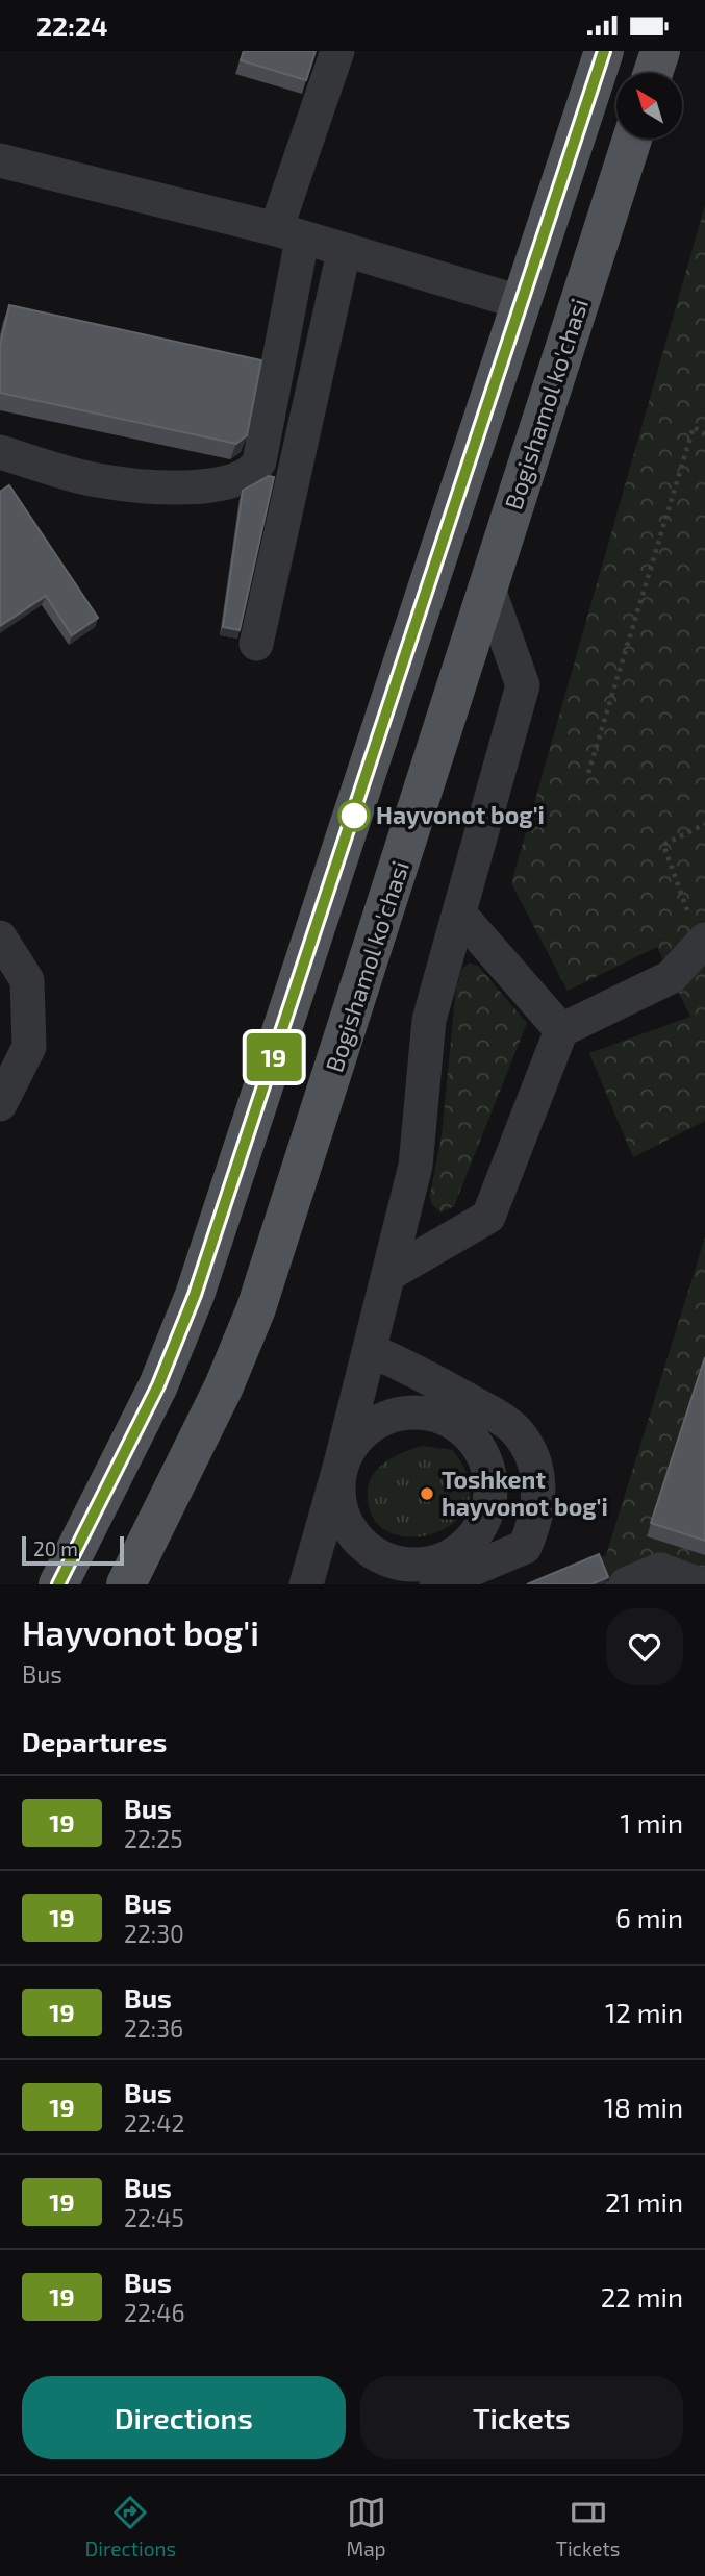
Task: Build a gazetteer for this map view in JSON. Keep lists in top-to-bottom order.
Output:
{
  "streets": {
    "main road": ["Bogishamol ko'chasi"]
  },
  "places": ["Hayvonot bog'i", "Toshkent hayvonot bog'i"],
  "lines": ["bus line 19"],
  "scale_bar": "20 m",
  "north": "top left",
  "page": {
    "status": "22:24",
    "on_map": "19",
    "scale": "20 m",
    "heading": [
      ["Hayvonot bog'i", "Bus"],
      "Departures"
    ],
    "list": [
      {
        "mark": "19",
        "name": "Bus",
        "note": "22:25",
        "value": "1 min"
      },
      {
        "mark": "19",
        "name": "Bus",
        "note": "22:30",
        "value": "6 min"
      },
      {
        "mark": "19",
        "name": "Bus",
        "note": "22:36",
        "value": "12 min"
      },
      {
        "mark": "19",
        "name": "Bus",
        "note": "22:42",
        "value": "18 min"
      },
      {
        "mark": "19",
        "name": "Bus",
        "note": "22:45",
        "value": "21 min"
      },
      {
        "mark": "19",
        "name": "Bus",
        "note": "22:46",
        "value": "22 min"
      }
    ],
    "buttons": ["Directions", "Tickets"],
    "tabs": ["Directions", "Map", "Tickets"]
  }
}
